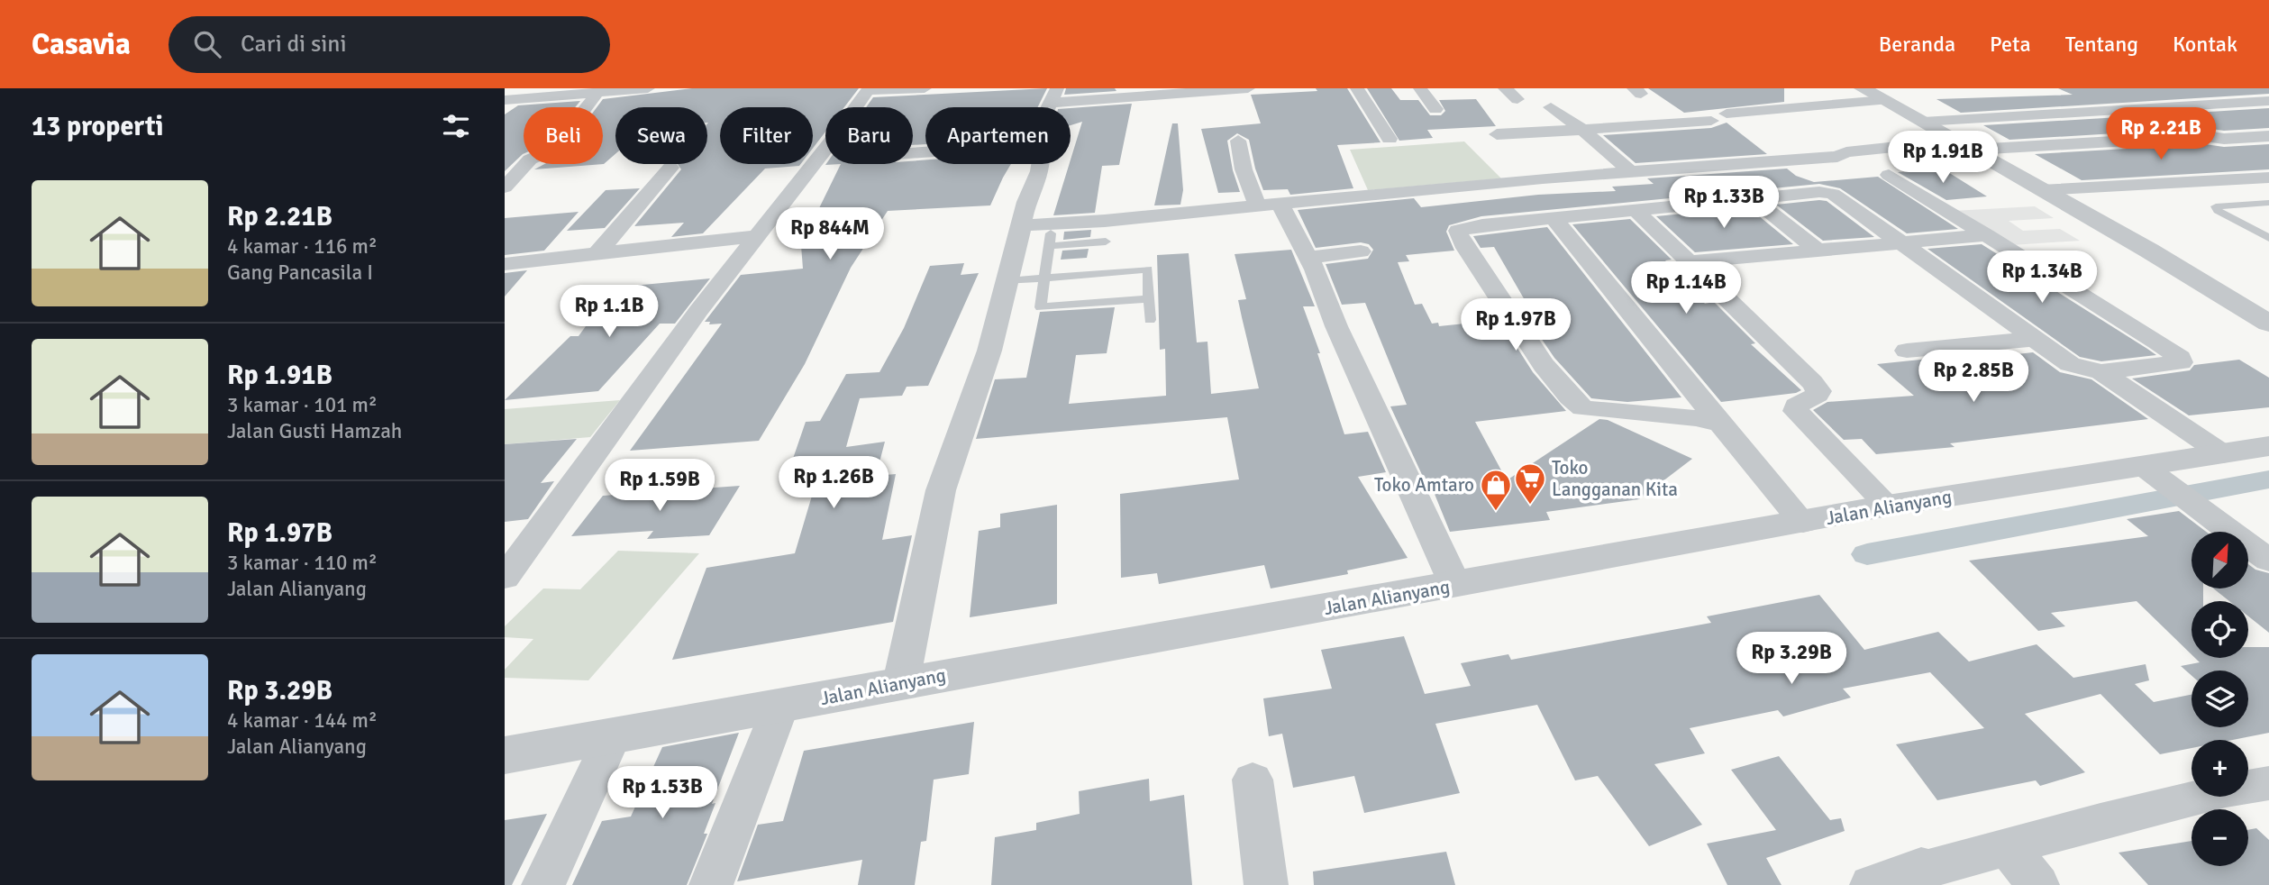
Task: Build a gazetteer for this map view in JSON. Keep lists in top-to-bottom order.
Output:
{
  "streets": {
    "street": ["Jalan Alianyang"]
  },
  "places": {
    "supermarket": ["Toko Langganan Kita"],
    "shop": ["Toko Amtaro"]
  },
  "north": "top right",
  "page": {
    "header": "Casavia",
    "search": "Cari di sini",
    "nav": [
      "Beranda",
      "Peta",
      "Tentang",
      "Kontak"
    ],
    "heading": "13 properti",
    "price": [
      "Rp 2.21B",
      "Rp 1.91B",
      "Rp 1.33B",
      "Rp 844M",
      "Rp 1.34B",
      "Rp 1.14B",
      "Rp 1.1B",
      "Rp 1.97B",
      "Rp 2.85B",
      "Rp 1.26B",
      "Rp 1.59B",
      "Rp 3.29B",
      "Rp 1.53B"
    ],
    "chip": [
      "Beli",
      "Sewa",
      "Filter",
      "Baru",
      "Apartemen"
    ],
    "list": [
      {
        "name": "Rp 2.21B",
        "note": "4 kamar · 116 m² · Gang Pancasila I"
      },
      {
        "name": "Rp 1.91B",
        "note": "3 kamar · 101 m² · Jalan Gusti Hamzah"
      },
      {
        "name": "Rp 1.97B",
        "note": "3 kamar · 110 m² · Jalan Alianyang"
      },
      {
        "name": "Rp 3.29B",
        "note": "4 kamar · 144 m² · Jalan Alianyang"
      }
    ],
    "map_buttons": ["+", "−"]
  }
}
